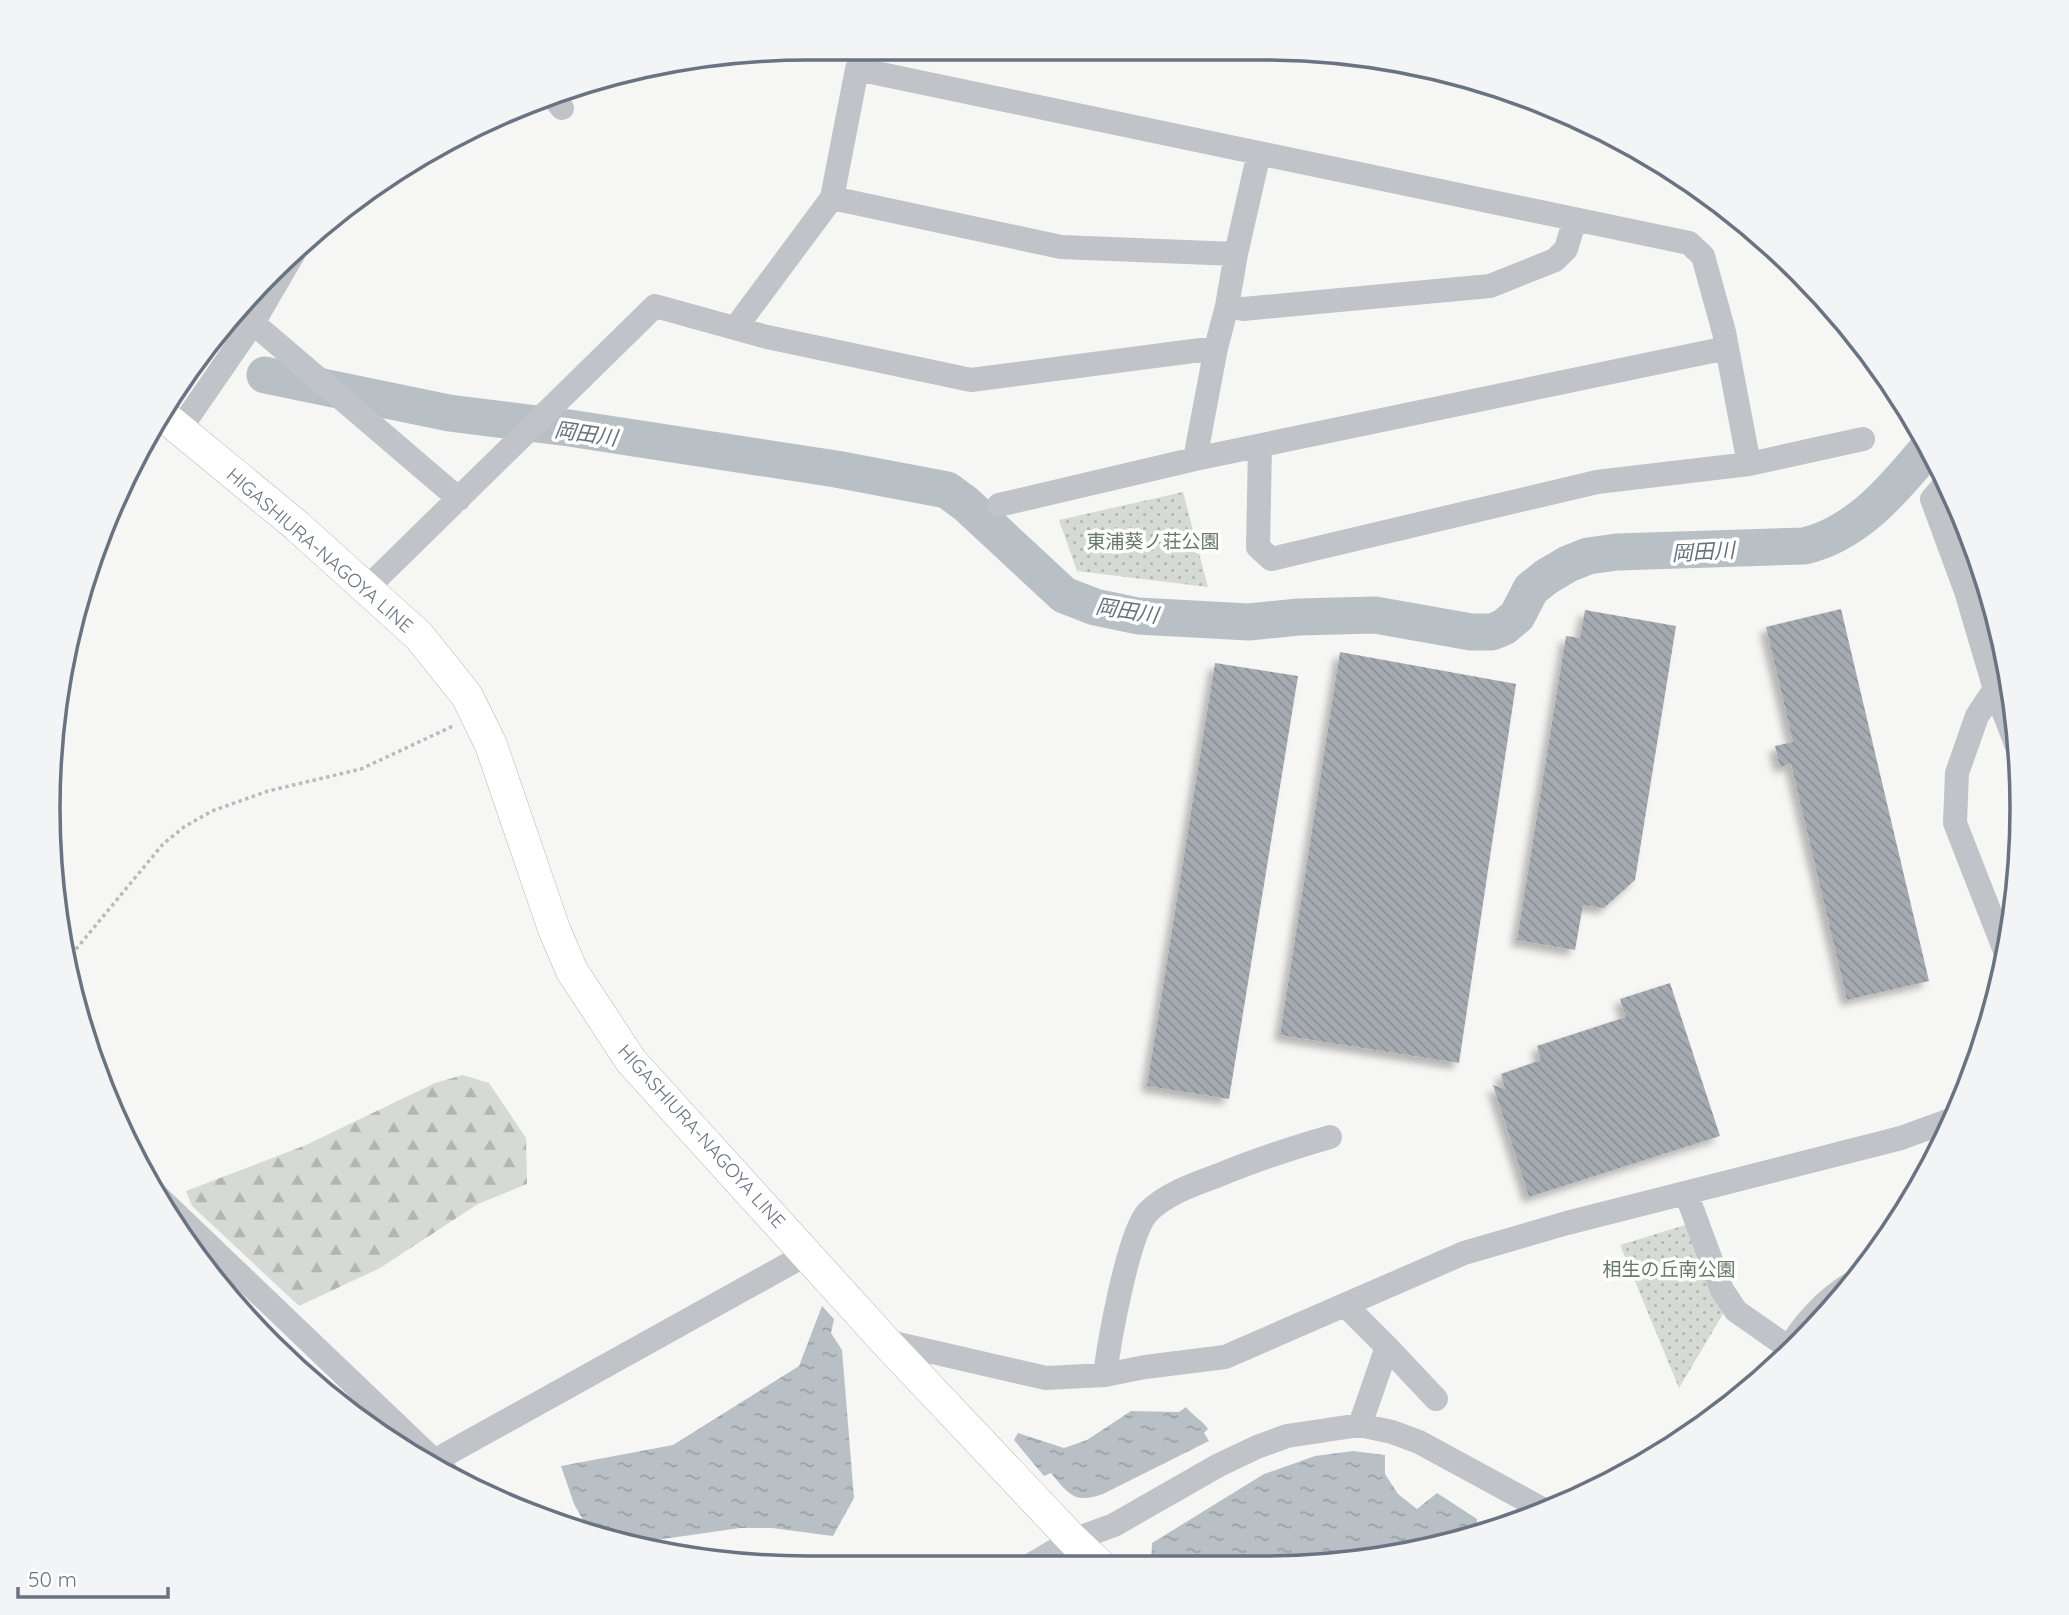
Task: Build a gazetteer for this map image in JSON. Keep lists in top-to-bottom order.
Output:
{
  "streets": {
    "main road": ["HIGASHIURA-NAGOYA LINE"]
  },
  "water": ["岡田川"],
  "parks": ["東浦葵ノ荘公園", "相生の丘南公園"],
  "scale_bar": "50 m"
}
